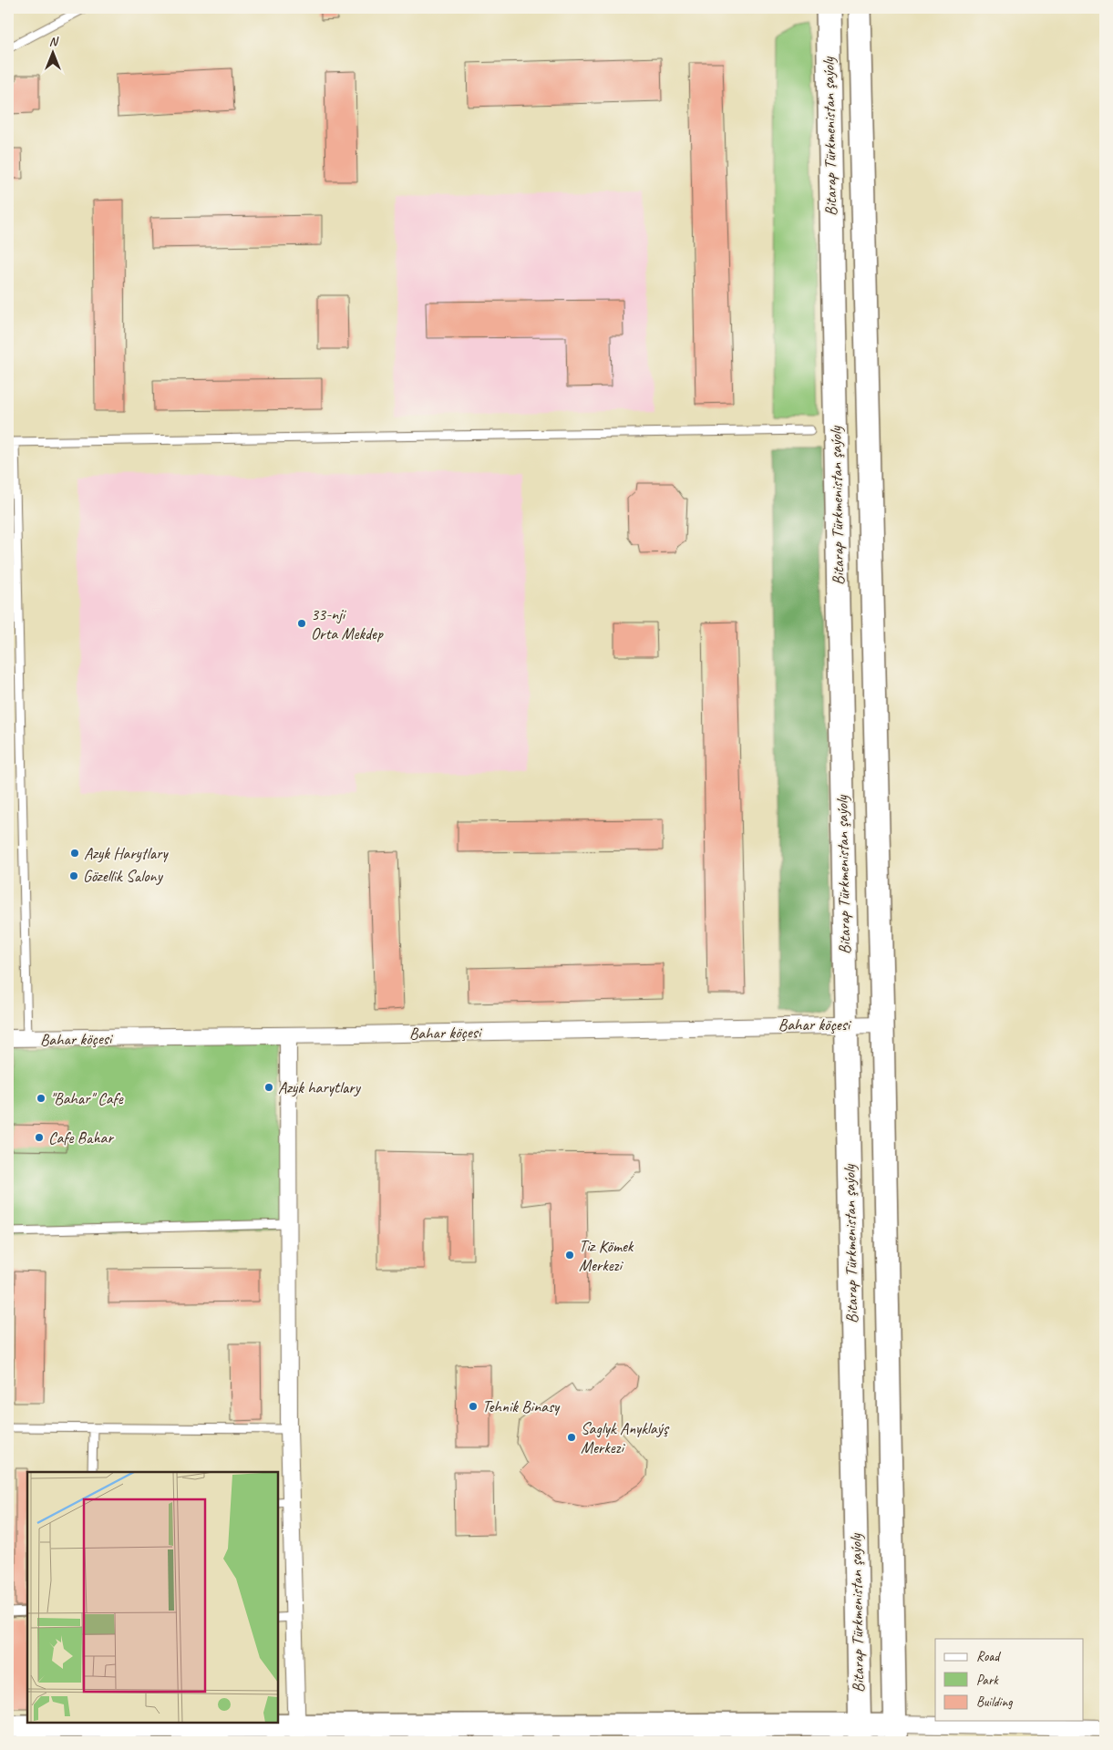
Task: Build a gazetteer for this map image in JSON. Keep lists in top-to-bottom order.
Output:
{
  "streets": {
    "main road": ["Bitarap Türkmenistan şaýoly"],
    "street": ["Bahar köçesi"]
  },
  "crossings": [
    ["Bitarap Türkmenistan şaýoly", "Bahar köçesi"]
  ],
  "places": [
    "33-nji Orta Mekdep",
    "Azyk Harytlary",
    "Gözellik Salony",
    "Azyk harytlary",
    "\"Bahar\" Cafe",
    "Cafe Bahar",
    "Tiz Kömek Merkezi",
    "Tehnik Binasy",
    "Saglyk Anyklaýş Merkezi"
  ],
  "legend": ["Road", "Park", "Building"],
  "north": "top"
}
